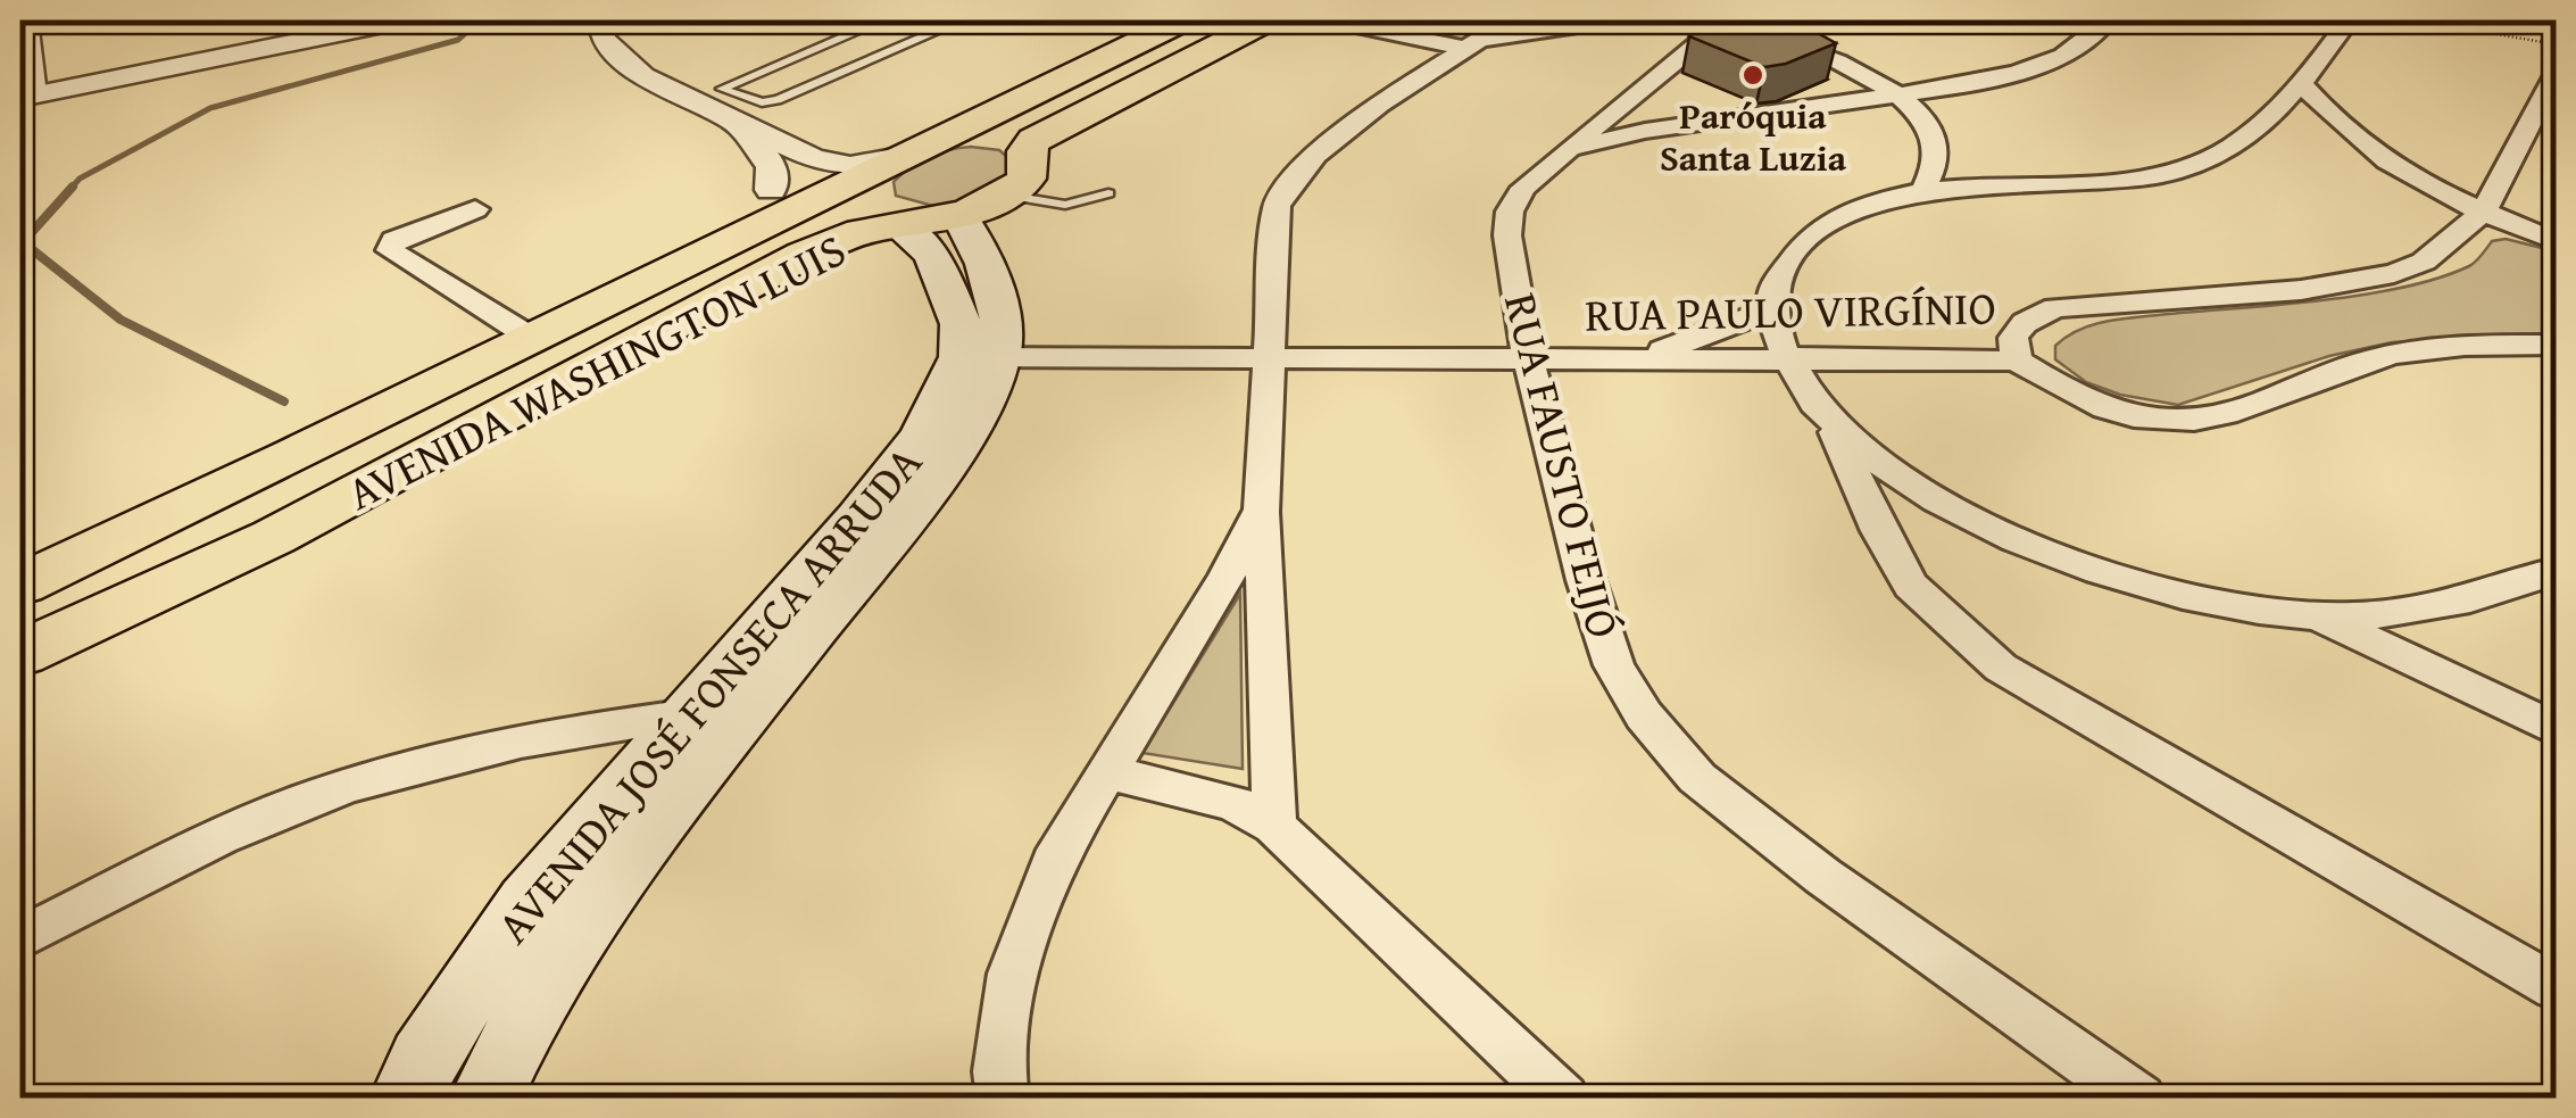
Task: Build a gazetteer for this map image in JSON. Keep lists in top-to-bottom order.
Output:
{
  "streets": {
    "main road": ["AVENIDA WASHINGTON LUIS", "AVENIDA JOSÉ FONSECA ARRUDA"],
    "street": ["RUA PAULO VIRGÍNIO", "RUA FAUSTO FEIJÓ"]
  },
  "crossings": [
    ["RUA PAULO VIRGÍNIO", "RUA FAUSTO FEIJÓ"],
    ["RUA PAULO VIRGÍNIO", "AVENIDA JOSÉ FONSECA ARRUDA"],
    ["AVENIDA WASHINGTON LUIS", "AVENIDA JOSÉ FONSECA ARRUDA"]
  ],
  "places": ["Paróquia Santa Luzia"]
}
